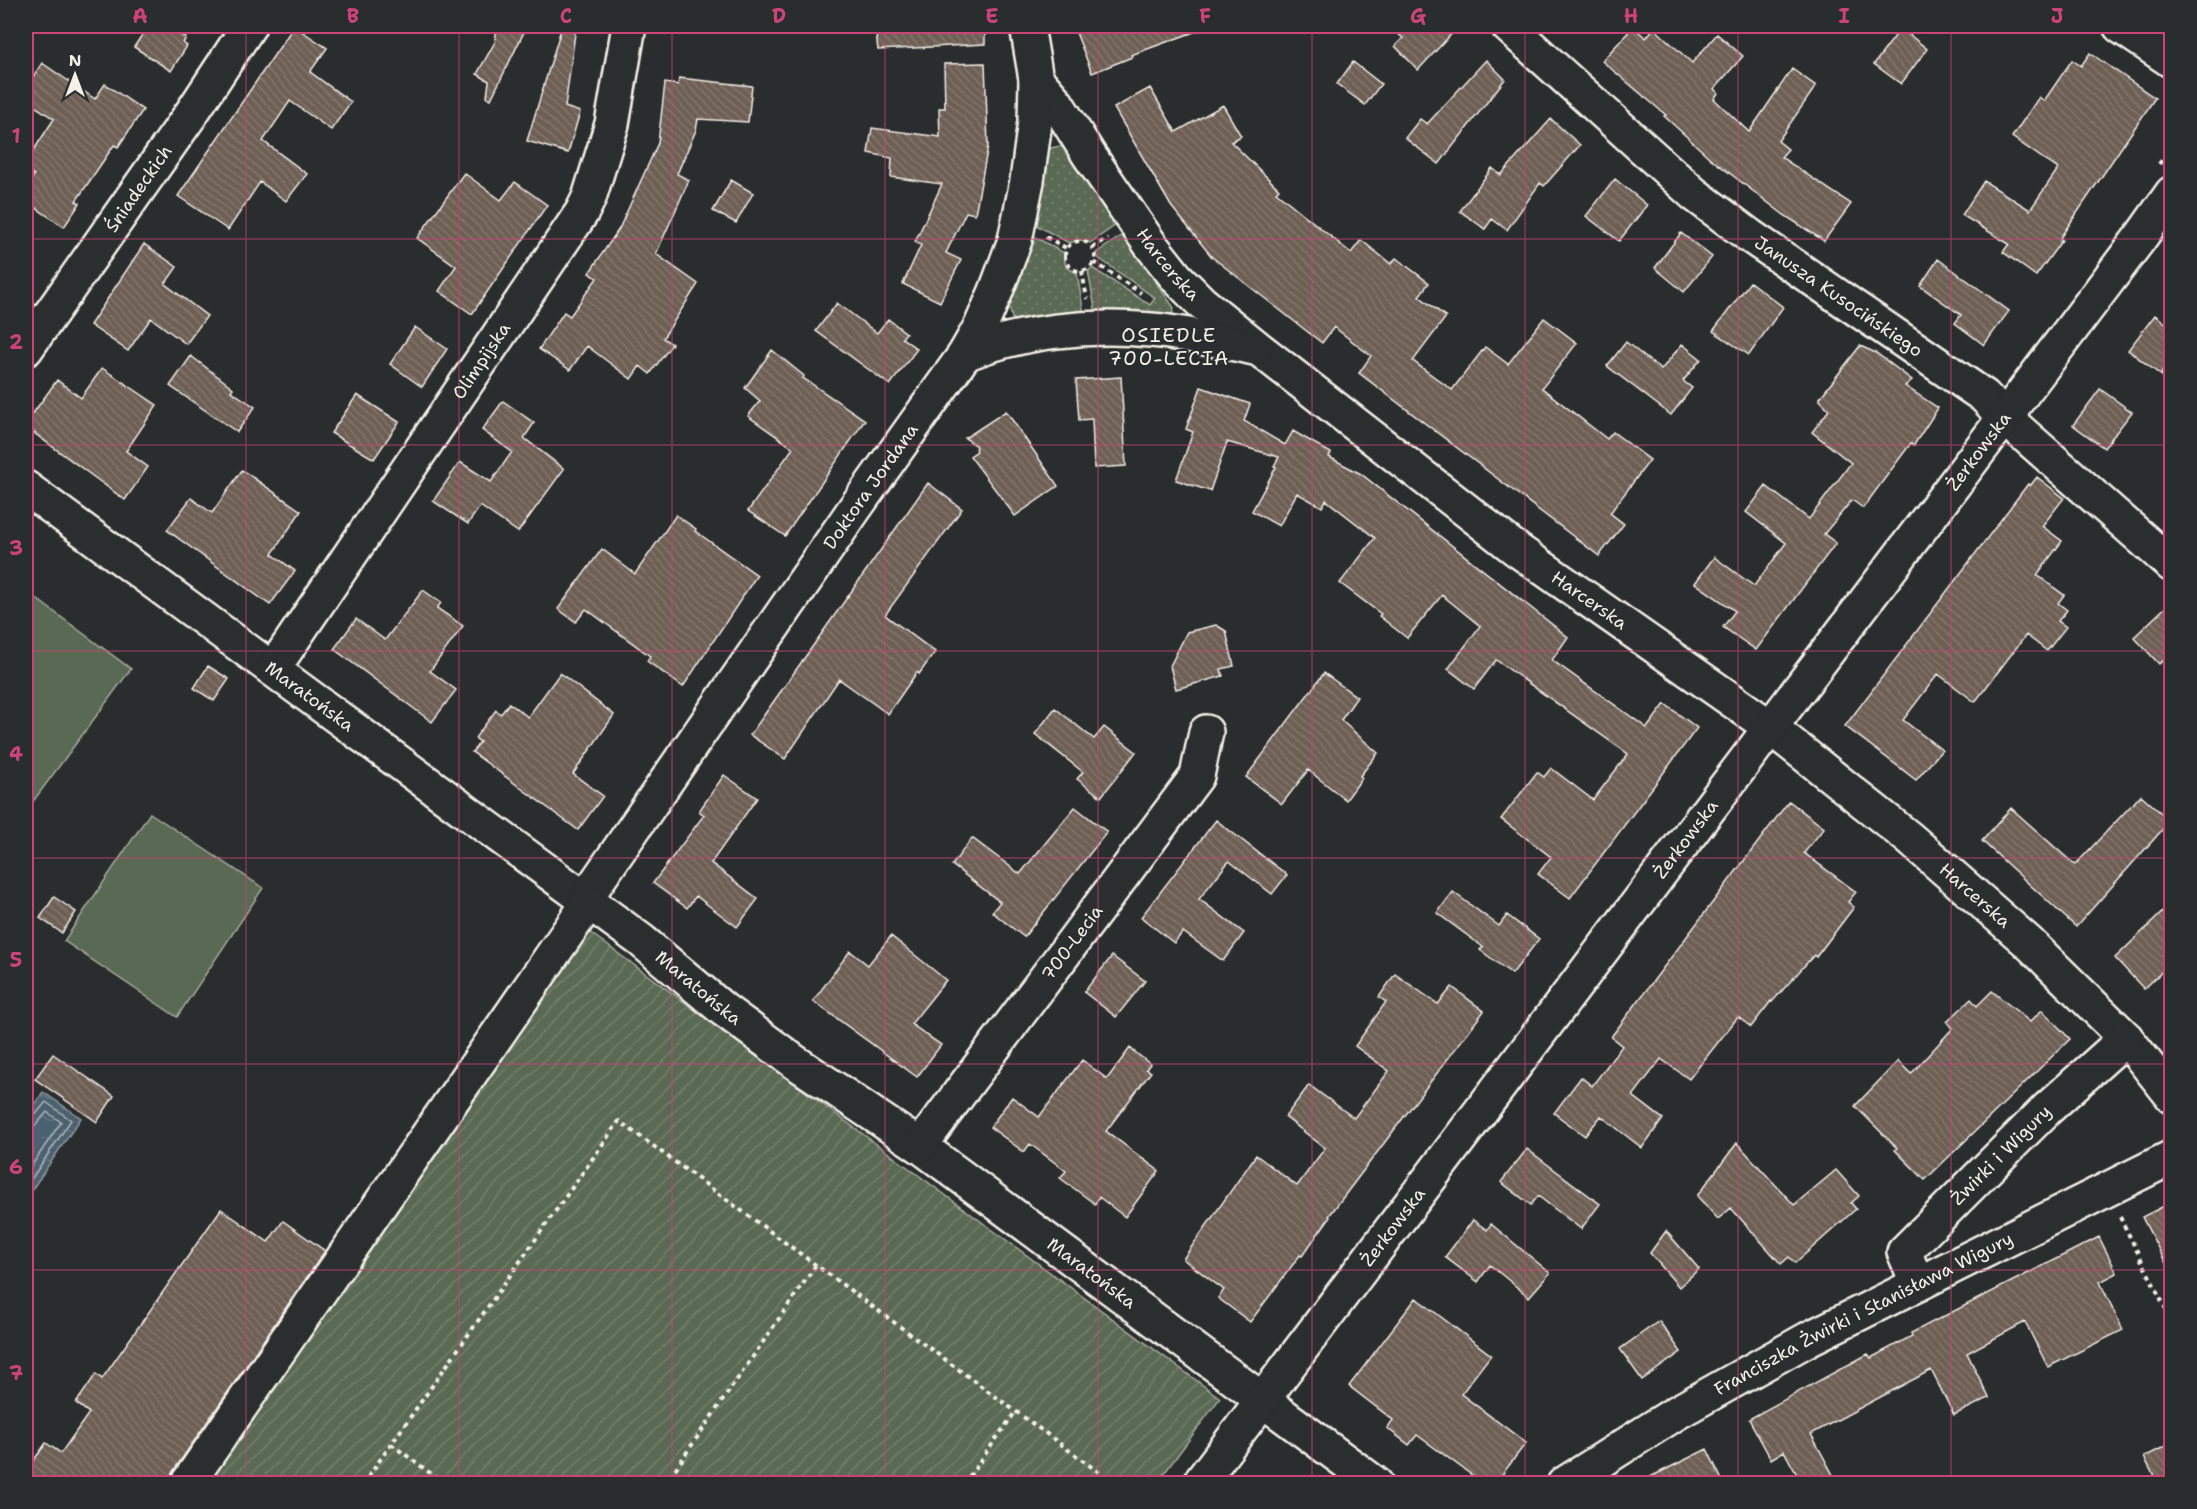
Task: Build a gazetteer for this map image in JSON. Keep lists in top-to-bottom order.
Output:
{
  "streets": {
    "street": [
      "Śniadeckich",
      "Harcerska",
      "Janusza Kusocińskiego",
      "Olimpijska",
      "Żerkowska",
      "Doktora Jordana",
      "Maratońska",
      "700-Lecia",
      "Żwirki i Wigury",
      "Franciszka Żwirki i Stanisława Wigury"
    ]
  },
  "crossings": [
    ["Harcerska", "Żerkowska"],
    ["Harcerska", "Doktora Jordana"],
    ["Harcerska", "Żwirki i Wigury"],
    ["Janusza Kusocińskiego", "Żerkowska"],
    ["Olimpijska", "Maratońska"],
    ["Żerkowska", "Maratońska"],
    ["Doktora Jordana", "Maratońska"],
    ["Maratońska", "700-Lecia"],
    ["Żwirki i Wigury", "Franciszka Żwirki i Stanisława Wigury"]
  ],
  "districts": ["OSIEDLE 700-LECIA"],
  "north": "top",
  "grid": {
    "columns": [
      "A",
      "B",
      "C",
      "D",
      "E",
      "F",
      "G",
      "H",
      "I",
      "J"
    ],
    "rows": [
      "1",
      "2",
      "3",
      "4",
      "5",
      "6",
      "7"
    ]
  }
}
